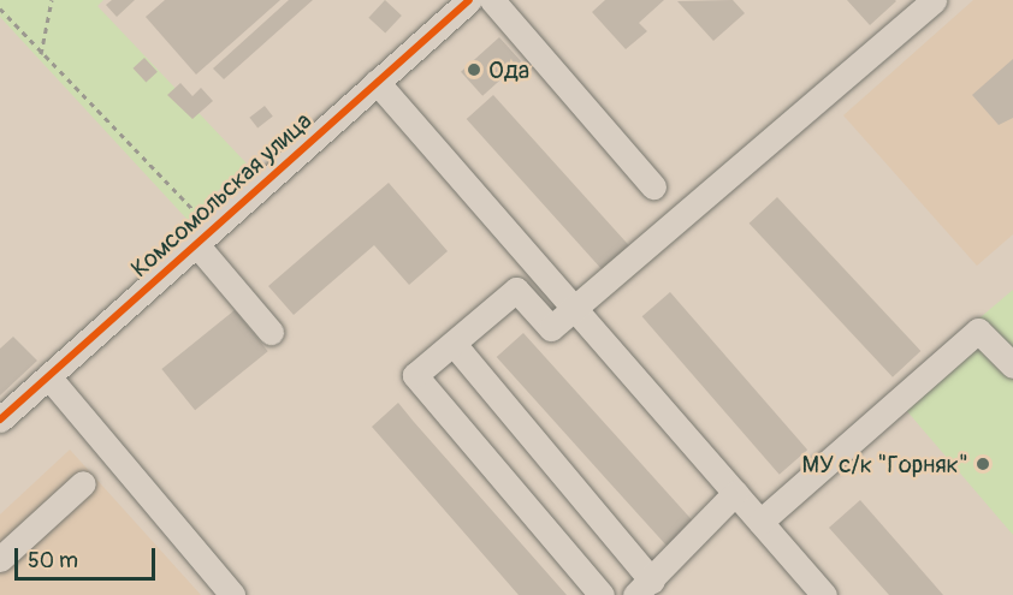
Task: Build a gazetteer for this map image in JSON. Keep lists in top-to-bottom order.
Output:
{
  "streets": {
    "street": ["Комсомольская улица"]
  },
  "places": ["Ода", "МУ с/к \"Горняк\""],
  "scale_bar": "50 m"
}
